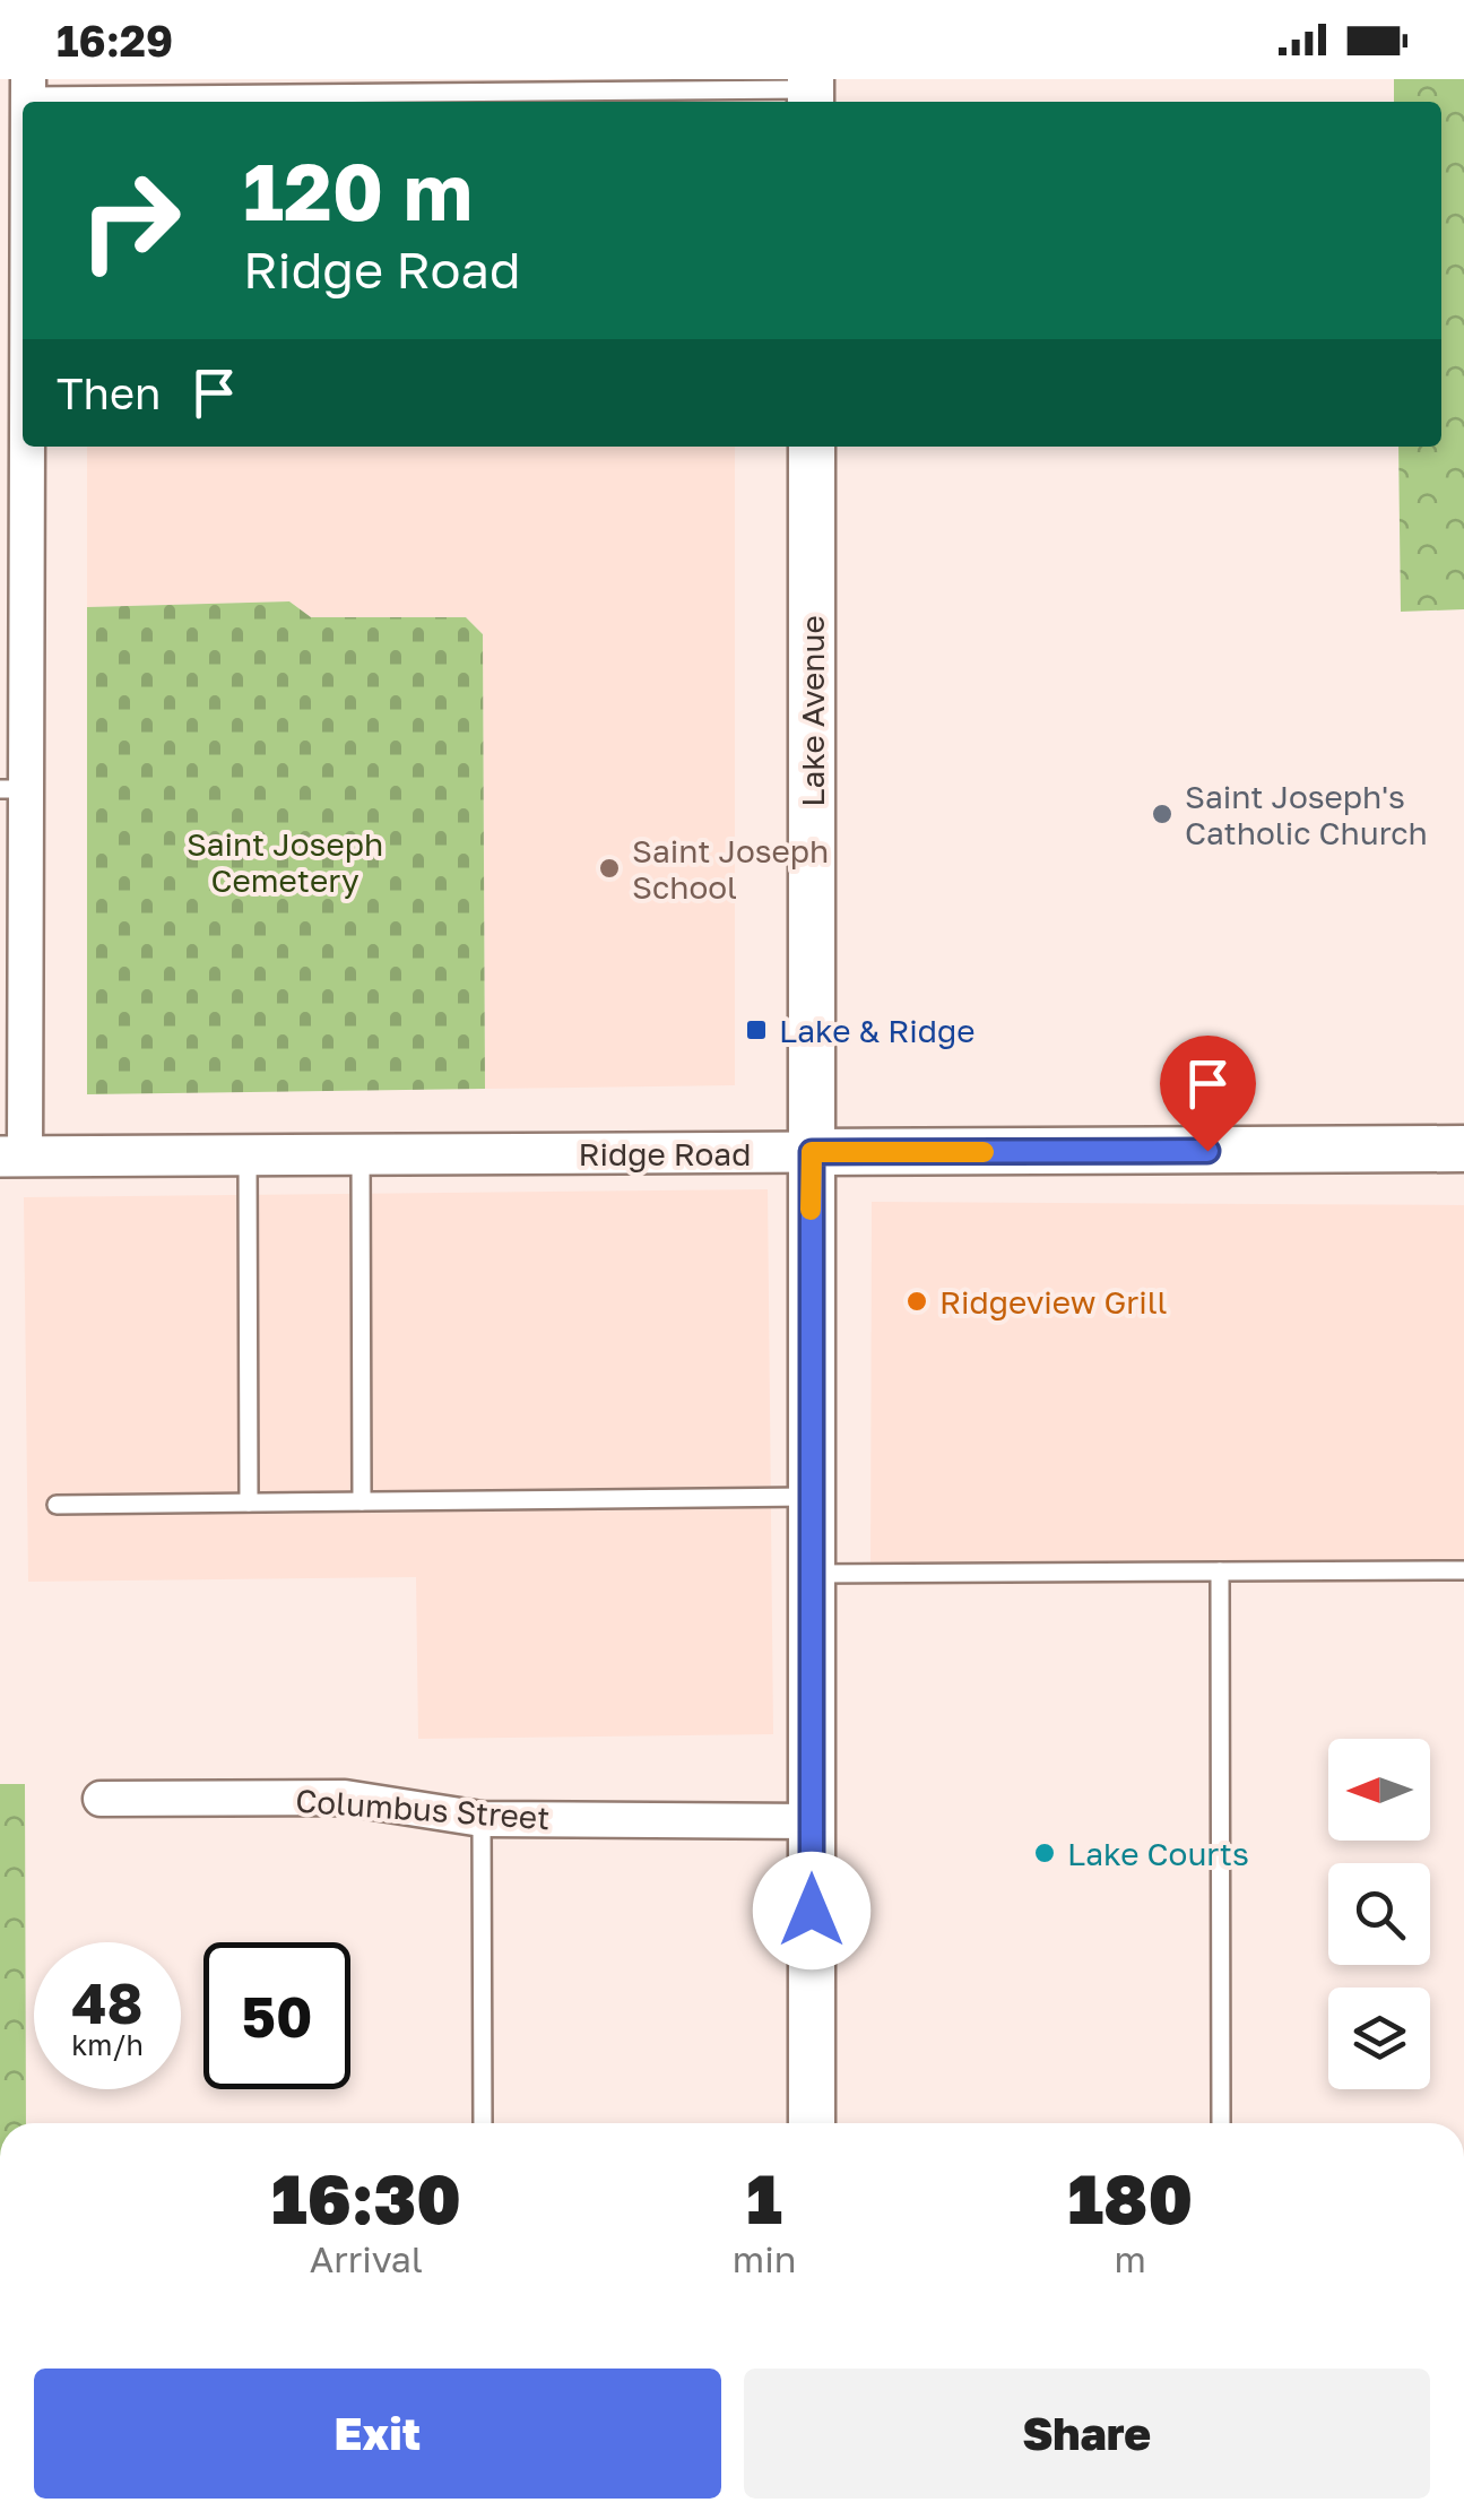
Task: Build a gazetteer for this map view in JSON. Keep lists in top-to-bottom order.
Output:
{
  "streets": {
    "main road": ["Lake Avenue", "Ridge Road"],
    "street": ["Columbus Street"]
  },
  "crossings": [
    ["Lake Avenue", "Ridge Road"],
    ["Lake Avenue", "Columbus Street"]
  ],
  "parks": ["Saint Joseph Cemetery"],
  "places": {
    "other": [
      "Saint Joseph's Catholic Church",
      "Saint Joseph School",
      "Ridgeview Grill",
      "Lake Courts"
    ],
    "transit": ["Lake & Ridge"]
  },
  "north": "left",
  "page": {
    "status": "16:29",
    "turn": ["120 m", "Ridge Road"],
    "then": "Then",
    "speed": "48 km/h",
    "limit": "50",
    "eta": [
      "16:30",
      "Arrival",
      "1",
      "min",
      "180",
      "m"
    ],
    "buttons": ["Exit", "Share"]
  }
}
